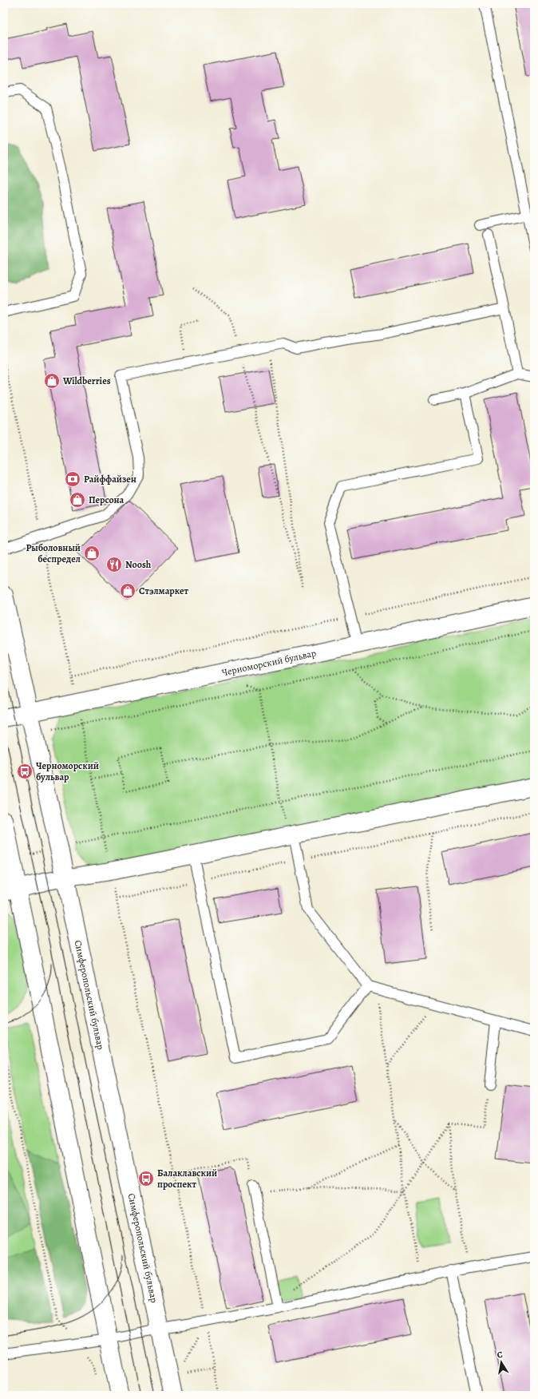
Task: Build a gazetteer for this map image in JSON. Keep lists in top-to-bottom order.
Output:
{
  "streets": {
    "main road": ["Черноморский бульвар", "Симферопольский бульвар"]
  },
  "crossings": [
    ["Черноморский бульвар", "Симферопольский бульвар"]
  ],
  "places": {
    "shop": [
      "Wildberries",
      "Персона",
      "Рыболовный беспредел",
      "Стэлмаркет"
    ],
    "bank": ["Райффайзен"],
    "restaurant": ["Noosh"],
    "bus stop": ["Черноморский бульвар", "Балаклавский проспект"]
  },
  "north": "top"
}
